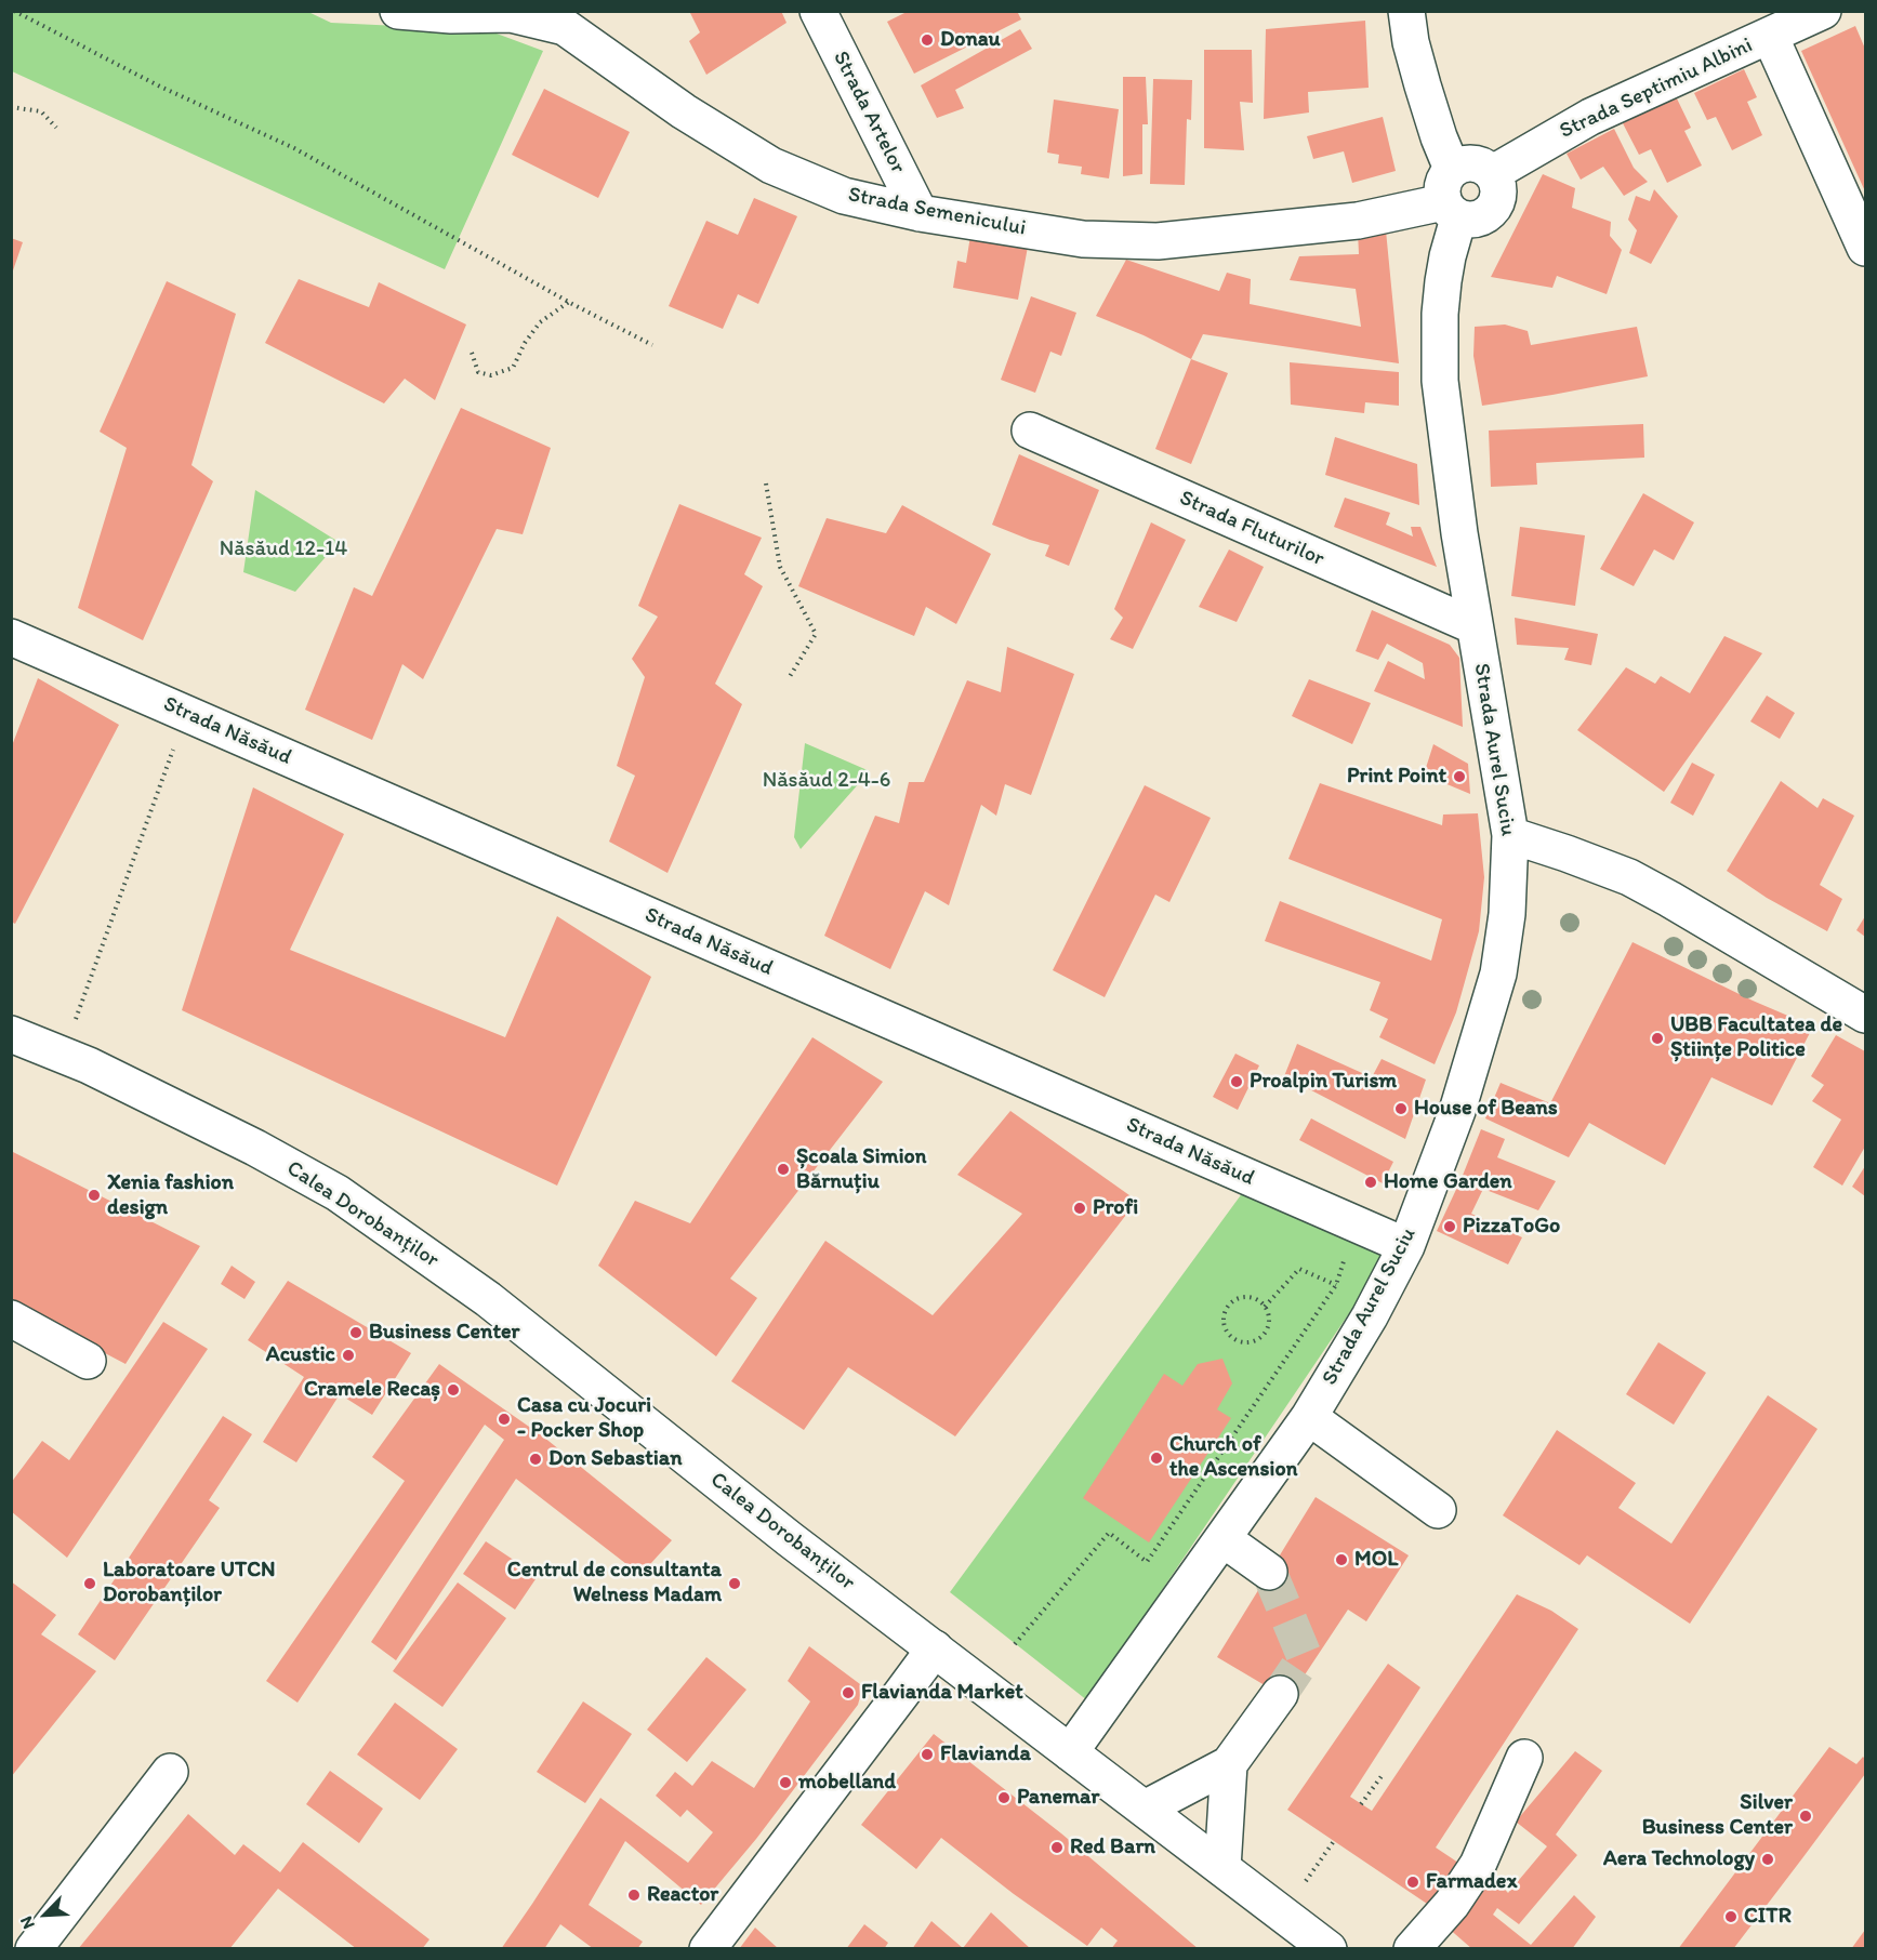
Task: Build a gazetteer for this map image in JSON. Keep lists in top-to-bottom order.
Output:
{
  "streets": {
    "street": [
      "Strada Septimiu Albini",
      "Strada Artelor",
      "Strada Semenicului",
      "Strada Fluturilor",
      "Strada Năsăud",
      "Strada Aurel Suciu",
      "Calea Dorobanților"
    ]
  },
  "crossings": [
    ["Strada Septimiu Albini", "Strada Semenicului"],
    ["Strada Septimiu Albini", "Strada Aurel Suciu"],
    ["Strada Artelor", "Strada Semenicului"],
    ["Strada Semenicului", "Strada Aurel Suciu"],
    ["Strada Fluturilor", "Strada Aurel Suciu"],
    ["Strada Năsăud", "Strada Aurel Suciu"],
    ["Strada Aurel Suciu", "Calea Dorobanților"]
  ],
  "parks": ["Năsăud 12-14", "Năsăud 2-4-6"],
  "places": [
    "Donau",
    "Print Point",
    "UBB Facultatea de Științe Politice",
    "Proalpin Turism",
    "House of Beans",
    "Școala Simion Bărnuțiu",
    "Home Garden",
    "Xenia fashion design",
    "Profi",
    "PizzaToGo",
    "Business Center",
    "Acustic",
    "Cramele Recaș",
    "Casa cu Jocuri - Pocker Shop",
    "Church of the Ascension",
    "Don Sebastian",
    "MOL",
    "Laboratoare UTCN Dorobanților",
    "Centrul de consultanta Welness Madam",
    "Flavianda Market",
    "Flavianda",
    "mobelland",
    "Panemar",
    "Silver Business Center",
    "Red Barn",
    "Aera Technology",
    "Farmadex",
    "Reactor",
    "CITR"
  ],
  "north": "bottom left"
}
